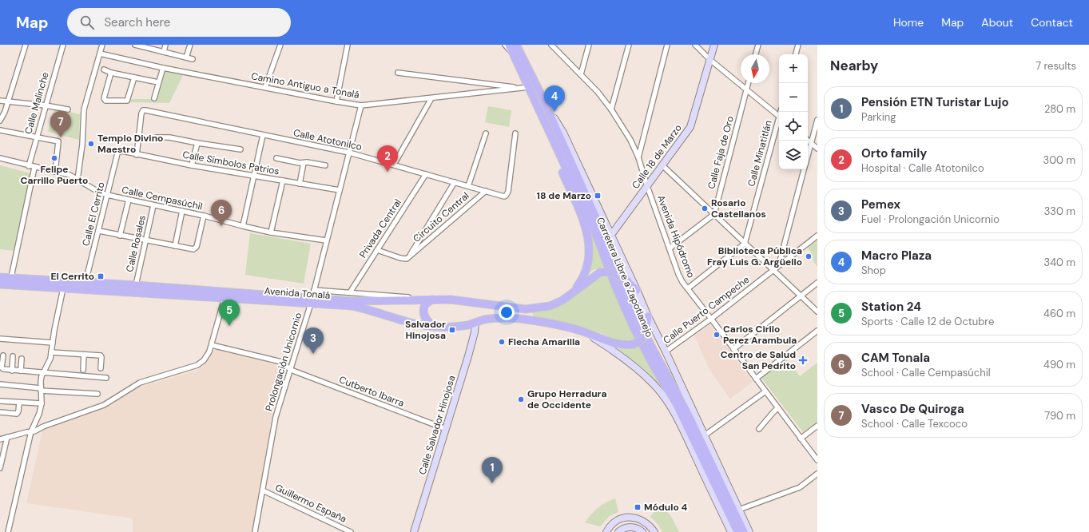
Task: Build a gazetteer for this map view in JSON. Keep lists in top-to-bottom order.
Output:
{
  "streets": {
    "main road": [
      "Calle 18 de Marzo",
      "Carretera Libre a Zapotlanejo",
      "Avenida Tonalá",
      "Calle Salvador Hinojosa"
    ],
    "street": [
      "Camino Antiguo a Tonalá",
      "Calle Malinche",
      "Calle Atotonilco",
      "Calle Faja de Oro",
      "Calle Minatitlán",
      "Calle Símbolos Patrios",
      "Calle Cempasúchil",
      "Calle El Cerrito",
      "Circuito Central",
      "Privada Central",
      "Avenida Hipódromo",
      "Calle Rosales",
      "Calle Puerto Campeche",
      "Prolongación Unicornio",
      "Cutberto Ibarra",
      "Guillermo España"
    ]
  },
  "crossings": [
    ["Camino Antiguo a Tonalá", "Carretera Libre a Zapotlanejo"],
    ["Camino Antiguo a Tonalá", "Prolongación Unicornio"],
    ["Calle Malinche", "Calle Cempasúchil"],
    ["Calle Atotonilco", "Calle Símbolos Patrios"],
    ["Calle Atotonilco", "Circuito Central"],
    ["Calle Atotonilco", "Privada Central"],
    ["Calle Atotonilco", "Prolongación Unicornio"],
    ["Calle 18 de Marzo", "Avenida Hipódromo"],
    ["Calle 18 de Marzo", "Carretera Libre a Zapotlanejo"],
    ["Calle Símbolos Patrios", "Calle El Cerrito"],
    ["Calle Símbolos Patrios", "Prolongación Unicornio"],
    ["Calle Cempasúchil", "Calle El Cerrito"],
    ["Calle Cempasúchil", "Calle Rosales"],
    ["Calle Cempasúchil", "Prolongación Unicornio"],
    ["Calle El Cerrito", "Avenida Tonalá"],
    ["Avenida Hipódromo", "Calle Puerto Campeche"],
    ["Calle Rosales", "Avenida Tonalá"],
    ["Carretera Libre a Zapotlanejo", "Avenida Tonalá"],
    ["Carretera Libre a Zapotlanejo", "Calle Puerto Campeche"],
    ["Avenida Tonalá", "Prolongación Unicornio"],
    ["Avenida Tonalá", "Calle Salvador Hinojosa"],
    ["Prolongación Unicornio", "Cutberto Ibarra"],
    ["Prolongación Unicornio", "Guillermo España"],
    ["Cutberto Ibarra", "Calle Salvador Hinojosa"]
  ],
  "places": {
    "other": [
      "Templo Divino Maestro",
      "Felipe Carrillo Puerto",
      "Rosario Castellanos",
      "Biblioteca Pública Fray Luis G. Argüello",
      "Carlos Cirilo Perez Arambula",
      "Flecha Amarilla",
      "Grupo Herradura de Occidente"
    ],
    "transit": [
      "18 de Marzo",
      "El Cerrito",
      "Salvador Hinojosa",
      "Módulo 4"
    ],
    "health": ["Centro de Salud San Pedrito"]
  },
  "north": "bottom",
  "page": {
    "header": "Map",
    "search": "Search here",
    "nav": [
      "Home",
      "Map",
      "About",
      "Contact"
    ],
    "heading": ["Nearby", "7 results"],
    "map_buttons": ["+", "−"],
    "pins": [
      "4",
      "7",
      "2",
      "6",
      "5",
      "3",
      "1"
    ],
    "list": [
      {
        "mark": "1",
        "name": "Pensión ETN Turistar Lujo",
        "note": "Parking",
        "value": "280 m"
      },
      {
        "mark": "2",
        "name": "Orto family",
        "note": "Hospital · Calle Atotonilco",
        "value": "300 m"
      },
      {
        "mark": "3",
        "name": "Pemex",
        "note": "Fuel · Prolongación Unicornio",
        "value": "330 m"
      },
      {
        "mark": "4",
        "name": "Macro Plaza",
        "note": "Shop",
        "value": "340 m"
      },
      {
        "mark": "5",
        "name": "Station 24",
        "note": "Sports · Calle 12 de Octubre",
        "value": "460 m"
      },
      {
        "mark": "6",
        "name": "CAM Tonala",
        "note": "School · Calle Cempasúchil",
        "value": "490 m"
      },
      {
        "mark": "7",
        "name": "Vasco De Quiroga",
        "note": "School · Calle Texcoco",
        "value": "790 m"
      }
    ]
  }
}
